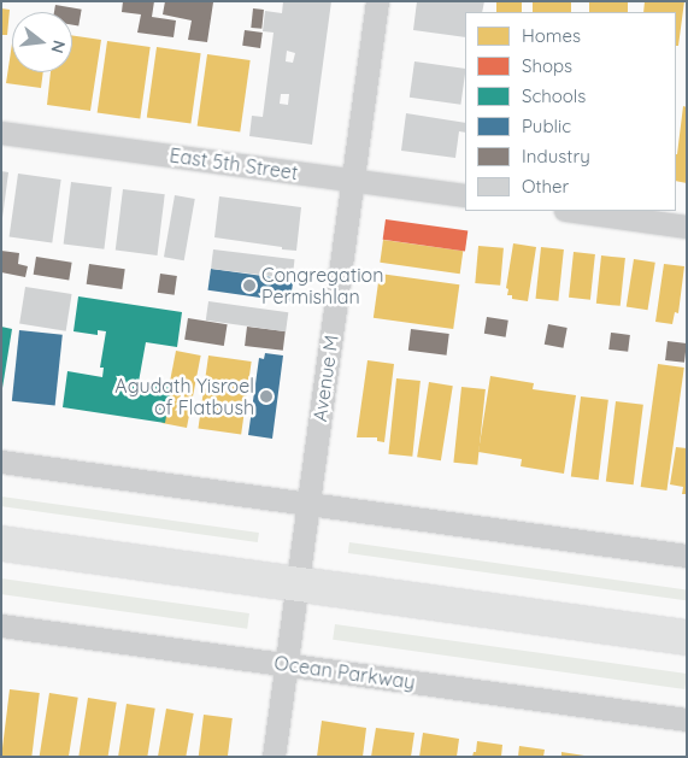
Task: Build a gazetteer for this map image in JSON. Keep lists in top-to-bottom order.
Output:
{
  "streets": {
    "street": ["East 5th Street", "Avenue M", "Ocean Parkway"]
  },
  "crossings": [
    ["East 5th Street", "Avenue M"],
    ["Avenue M", "Ocean Parkway"]
  ],
  "places": ["Congregation Permishlan", "Agudath Yisroel of Flatbush"],
  "legend": [
    "Homes",
    "Shops",
    "Schools",
    "Public",
    "Industry",
    "Other"
  ],
  "north": "right"
}
